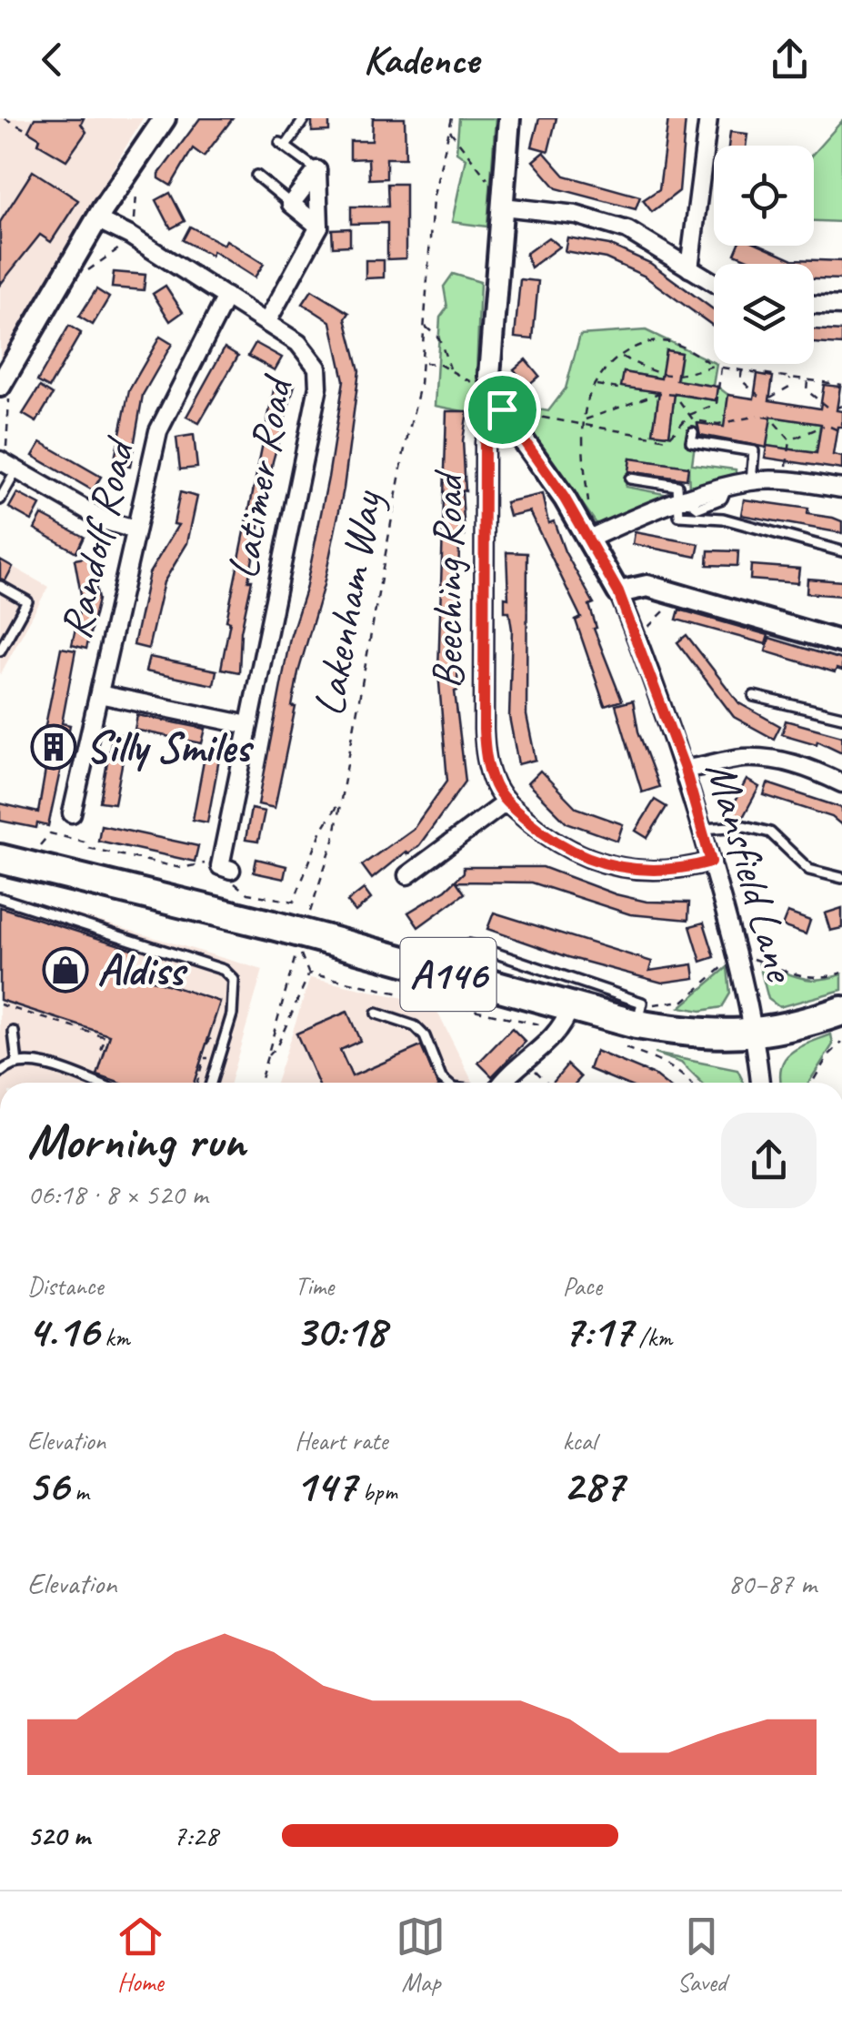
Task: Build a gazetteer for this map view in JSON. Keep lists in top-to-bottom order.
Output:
{
  "streets": {
    "highway": ["A146"],
    "street": [
      "Latimer Road",
      "Randolf Road",
      "Beeching Road",
      "Mansfield Lane"
    ],
    "path": ["Lakenham Way"]
  },
  "crossings": [
    ["Latimer Road", "Randolf Road"],
    ["Beeching Road", "Mansfield Lane"],
    ["Mansfield Lane", "A146"]
  ],
  "places": {
    "building": ["Silly Smiles"],
    "shop": ["Aldiss"]
  },
  "page": {
    "header": "Kadence",
    "heading": ["Morning run", "06:18 · 8 × 520 m"],
    "stats": [
      ["Distance", "4.16 km"],
      ["Time", "30:18"],
      ["Pace", "7:17 /km"],
      ["Elevation", "56 m"],
      ["Heart rate", "147 bpm"],
      ["kcal", "287"]
    ],
    "chart": ["Elevation", "80–87 m"],
    "list": [
      {
        "name": "520 m",
        "note": "7:28"
      }
    ],
    "tabs": ["Home", "Map", "Saved"]
  }
}
